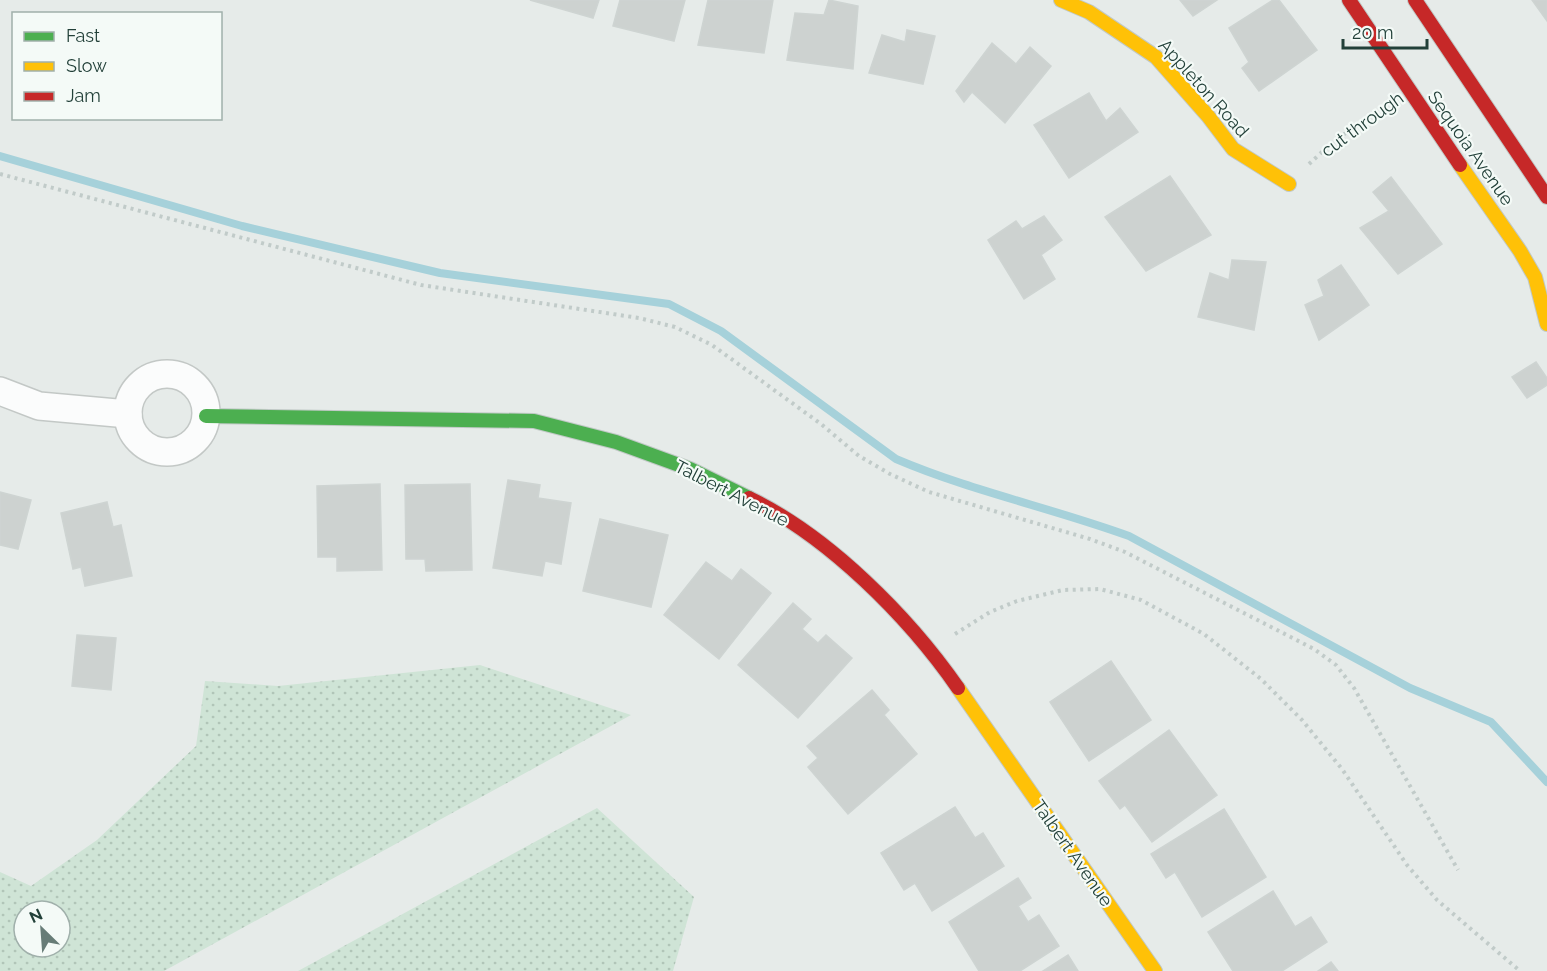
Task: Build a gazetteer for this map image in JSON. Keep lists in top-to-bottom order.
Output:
{
  "streets": {
    "street": ["Appleton Road", "Sequoia Avenue", "Talbert Avenue"],
    "path": ["cut through"]
  },
  "crossings": [
    ["Appleton Road", "cut through"],
    ["cut through", "Sequoia Avenue"]
  ],
  "legend": ["Fast", "Slow", "Jam"],
  "scale_bar": "20 m",
  "north": "top left"
}
